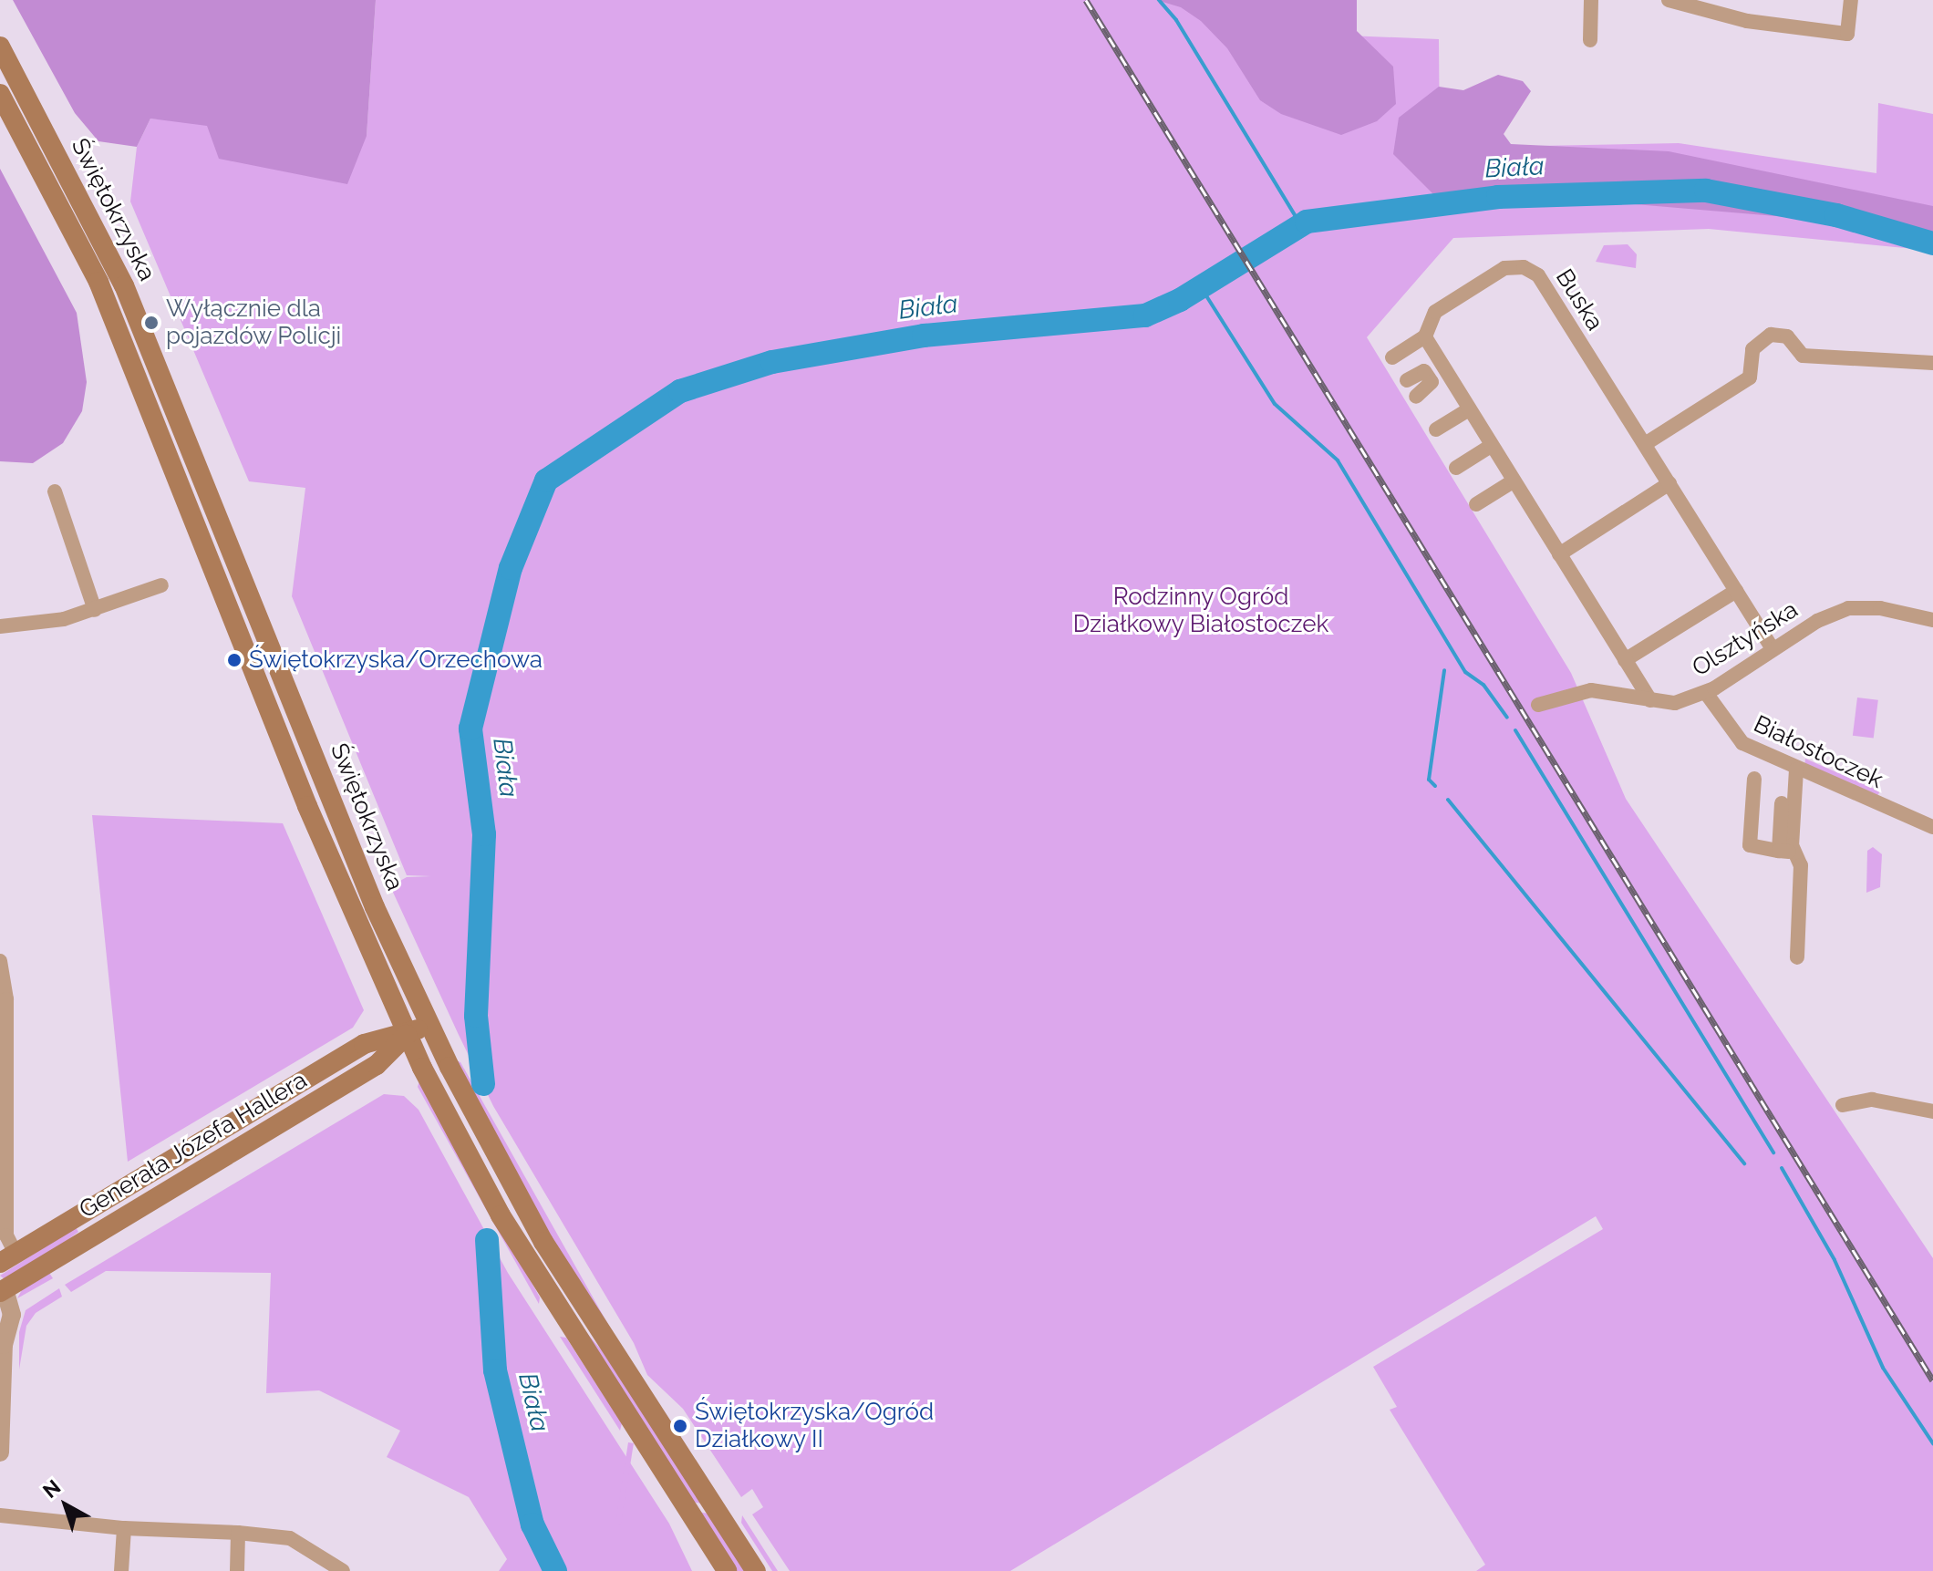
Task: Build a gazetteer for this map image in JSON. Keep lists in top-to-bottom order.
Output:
{
  "streets": {
    "main road": ["Świętokrzyska", "Generała Józefa Hallera"],
    "street": ["Buska", "Olsztyńska", "Białostoczek"]
  },
  "crossings": [
    ["Świętokrzyska", "Generała Józefa Hallera"],
    ["Buska", "Olsztyńska"],
    ["Olsztyńska", "Białostoczek"]
  ],
  "water": ["Biała"],
  "parks": ["Rodzinny Ogród Działkowy Białostoczek"],
  "places": ["Wyłącznie dla pojazdów Policji", "Świętokrzyska/Orzechowa", "Świętokrzyska/Ogród Działkowy II"],
  "north": "top left"
}
